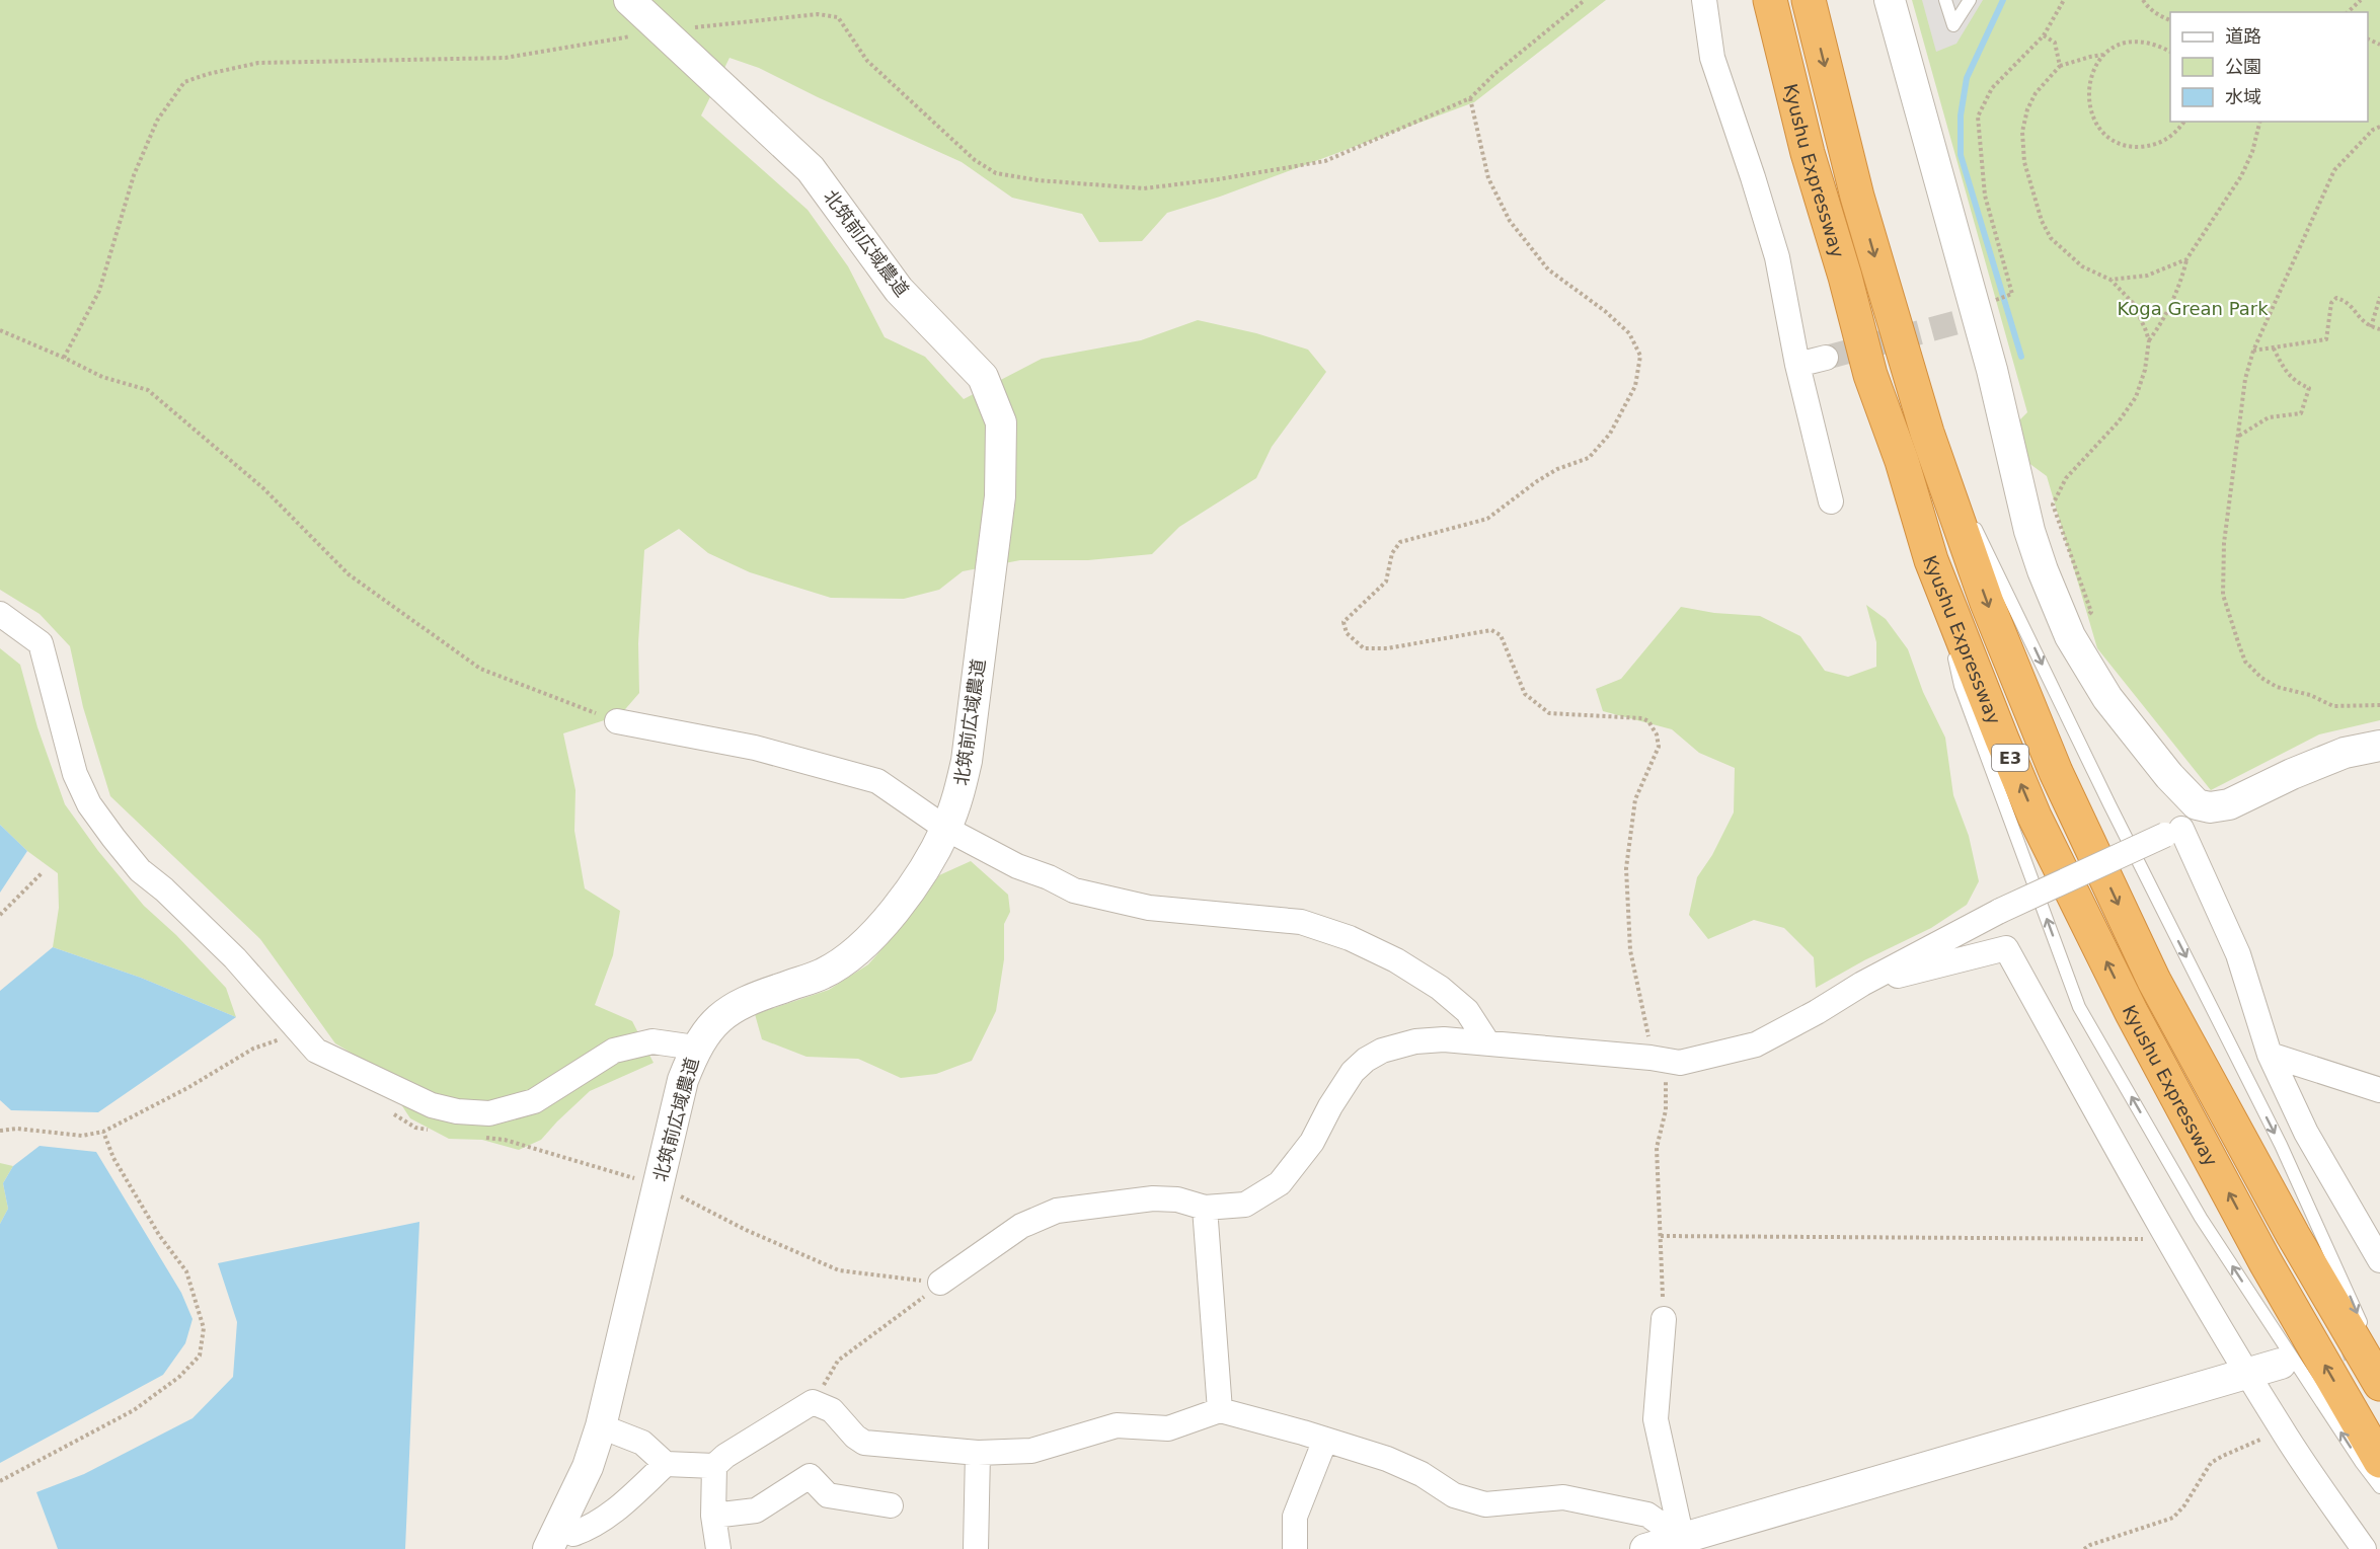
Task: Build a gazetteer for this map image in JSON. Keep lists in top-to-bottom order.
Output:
{
  "streets": {
    "highway": ["Kyushu Expressway", "E3"],
    "street": ["北筑前広域農道"]
  },
  "parks": ["Koga Grean Park"],
  "legend": ["道路", "公園", "水域"]
}
